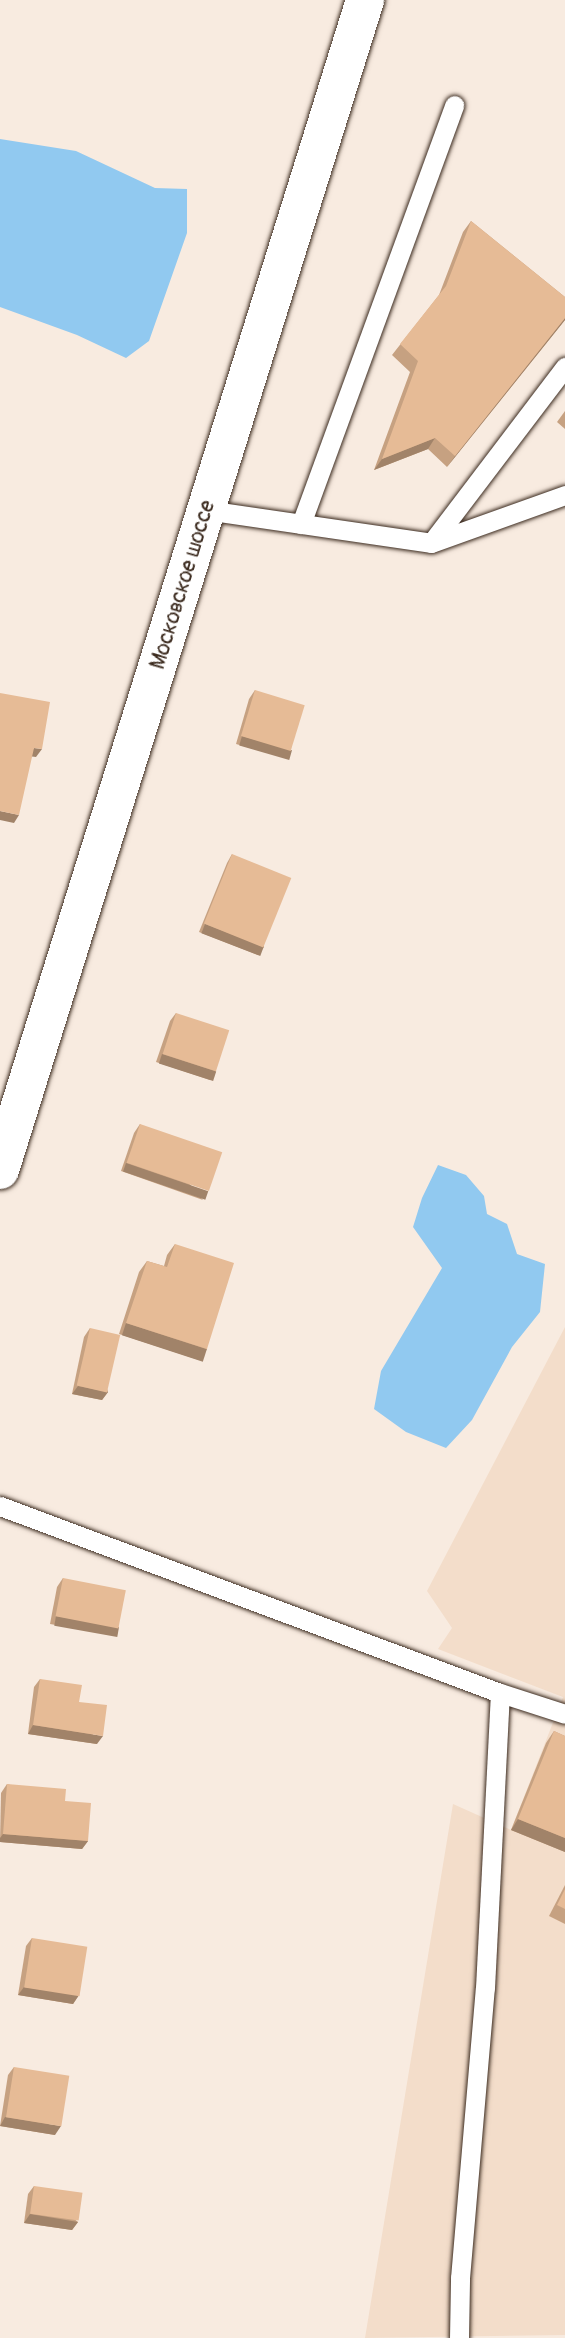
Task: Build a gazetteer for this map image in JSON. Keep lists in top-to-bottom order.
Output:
{
  "streets": {
    "main road": ["Московское шоссе"]
  }
}
